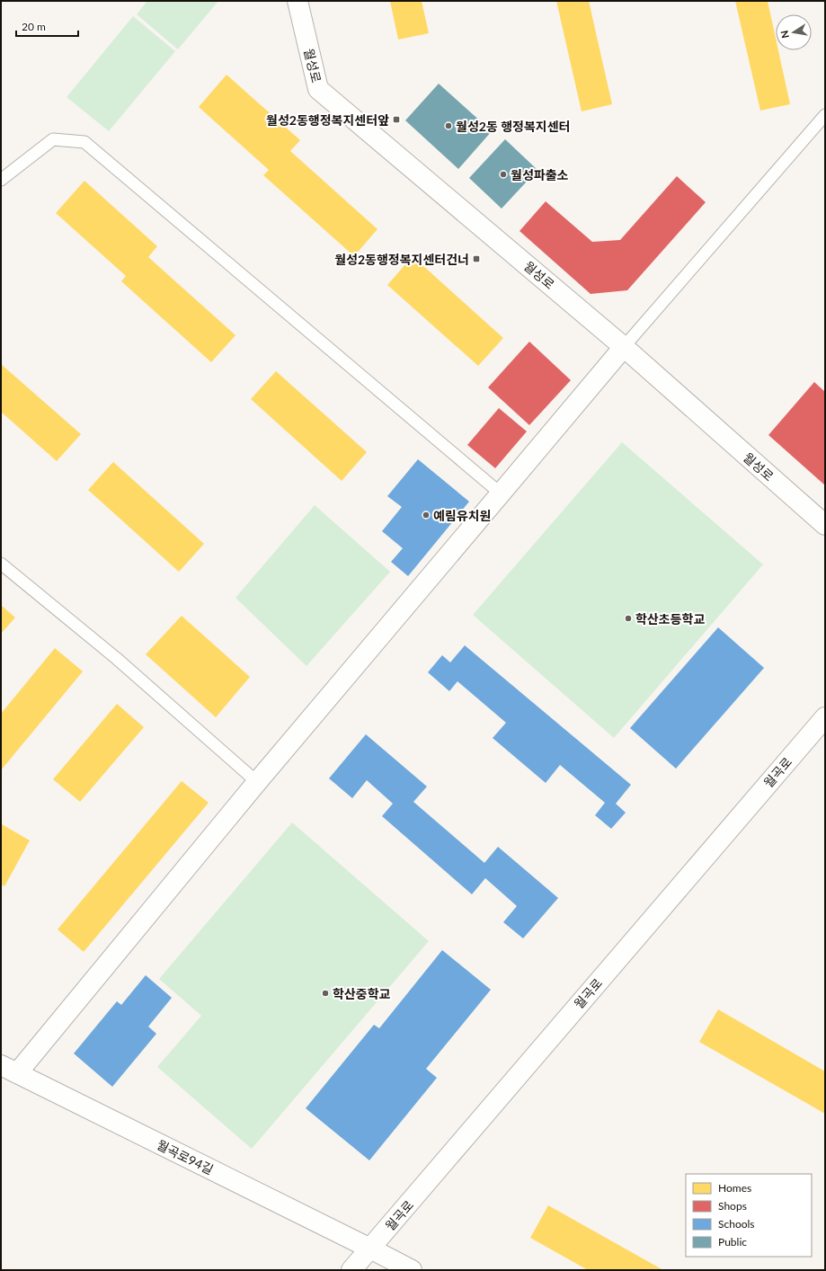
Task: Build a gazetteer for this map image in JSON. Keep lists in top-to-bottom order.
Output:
{
  "streets": {
    "street": ["월성로", "월곡로", "월곡로94길"]
  },
  "crossings": [
    ["월곡로", "월곡로94길"]
  ],
  "places": {
    "transit": ["월성2동행정복지센터앞", "월성2동행정복지센터건너"],
    "other": [
      "월성2동 행정복지센터",
      "월성파출소",
      "예림유치원",
      "학산초등학교",
      "학산중학교"
    ]
  },
  "legend": [
    "Homes",
    "Shops",
    "Schools",
    "Public"
  ],
  "scale_bar": "20 m",
  "north": "left"
}
